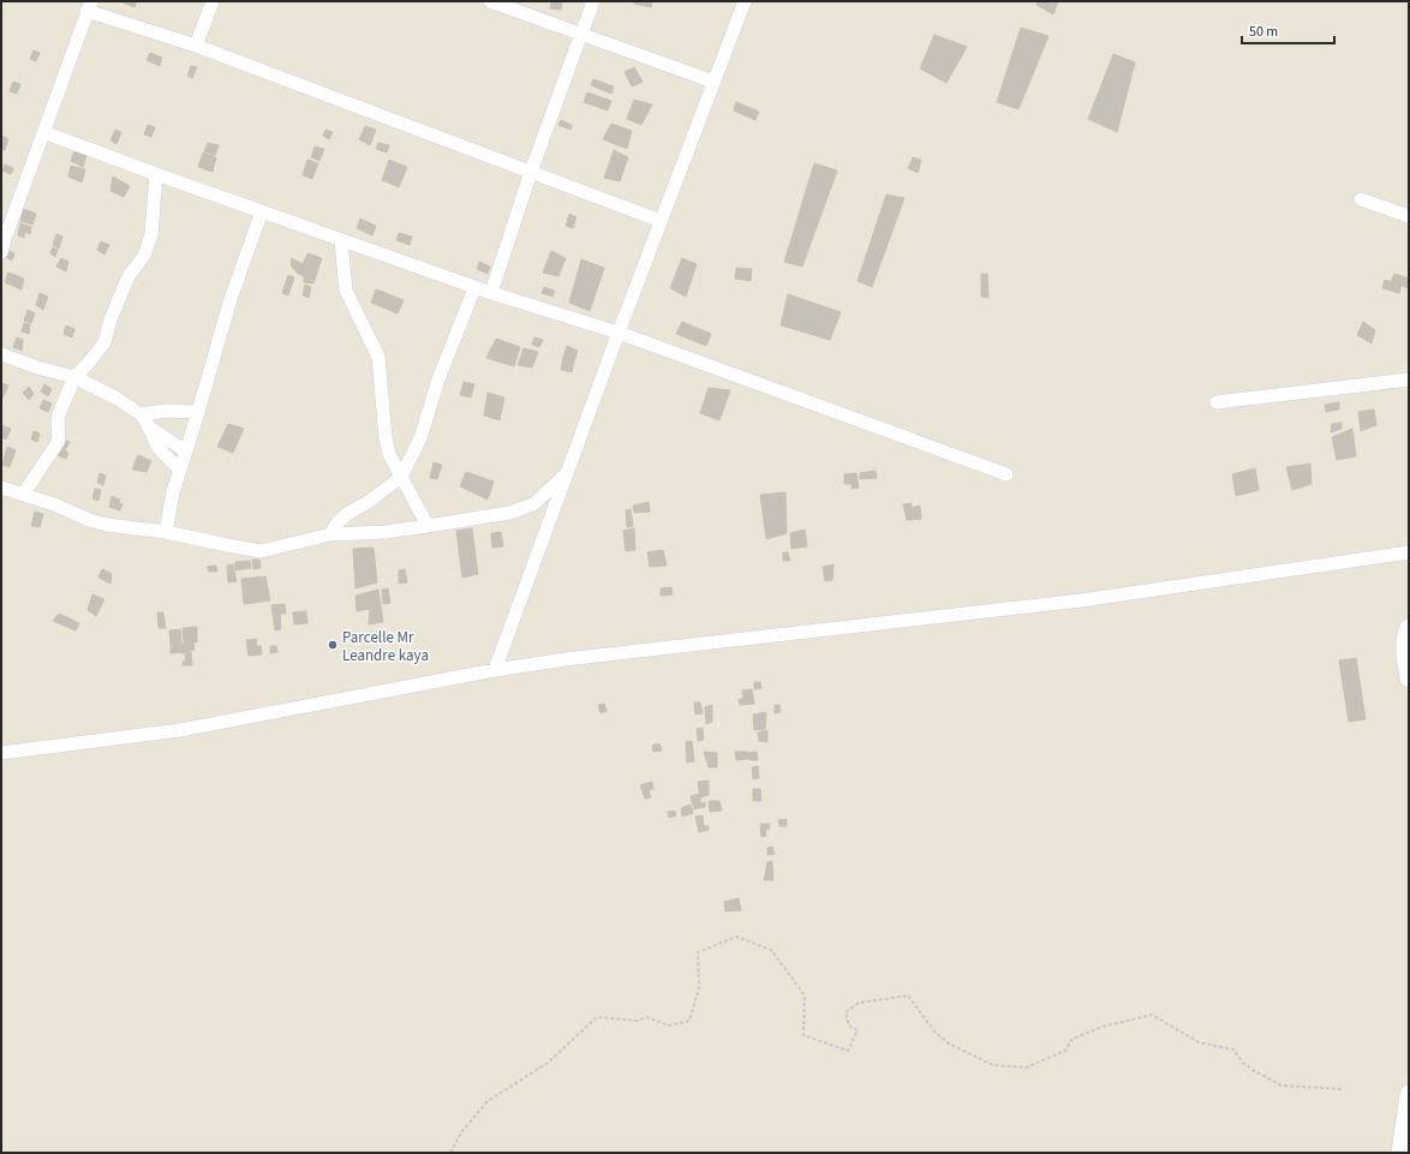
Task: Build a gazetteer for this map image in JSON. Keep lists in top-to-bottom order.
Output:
{
  "places": ["Parcelle Mr Leandre kaya"],
  "scale_bar": "50 m"
}
